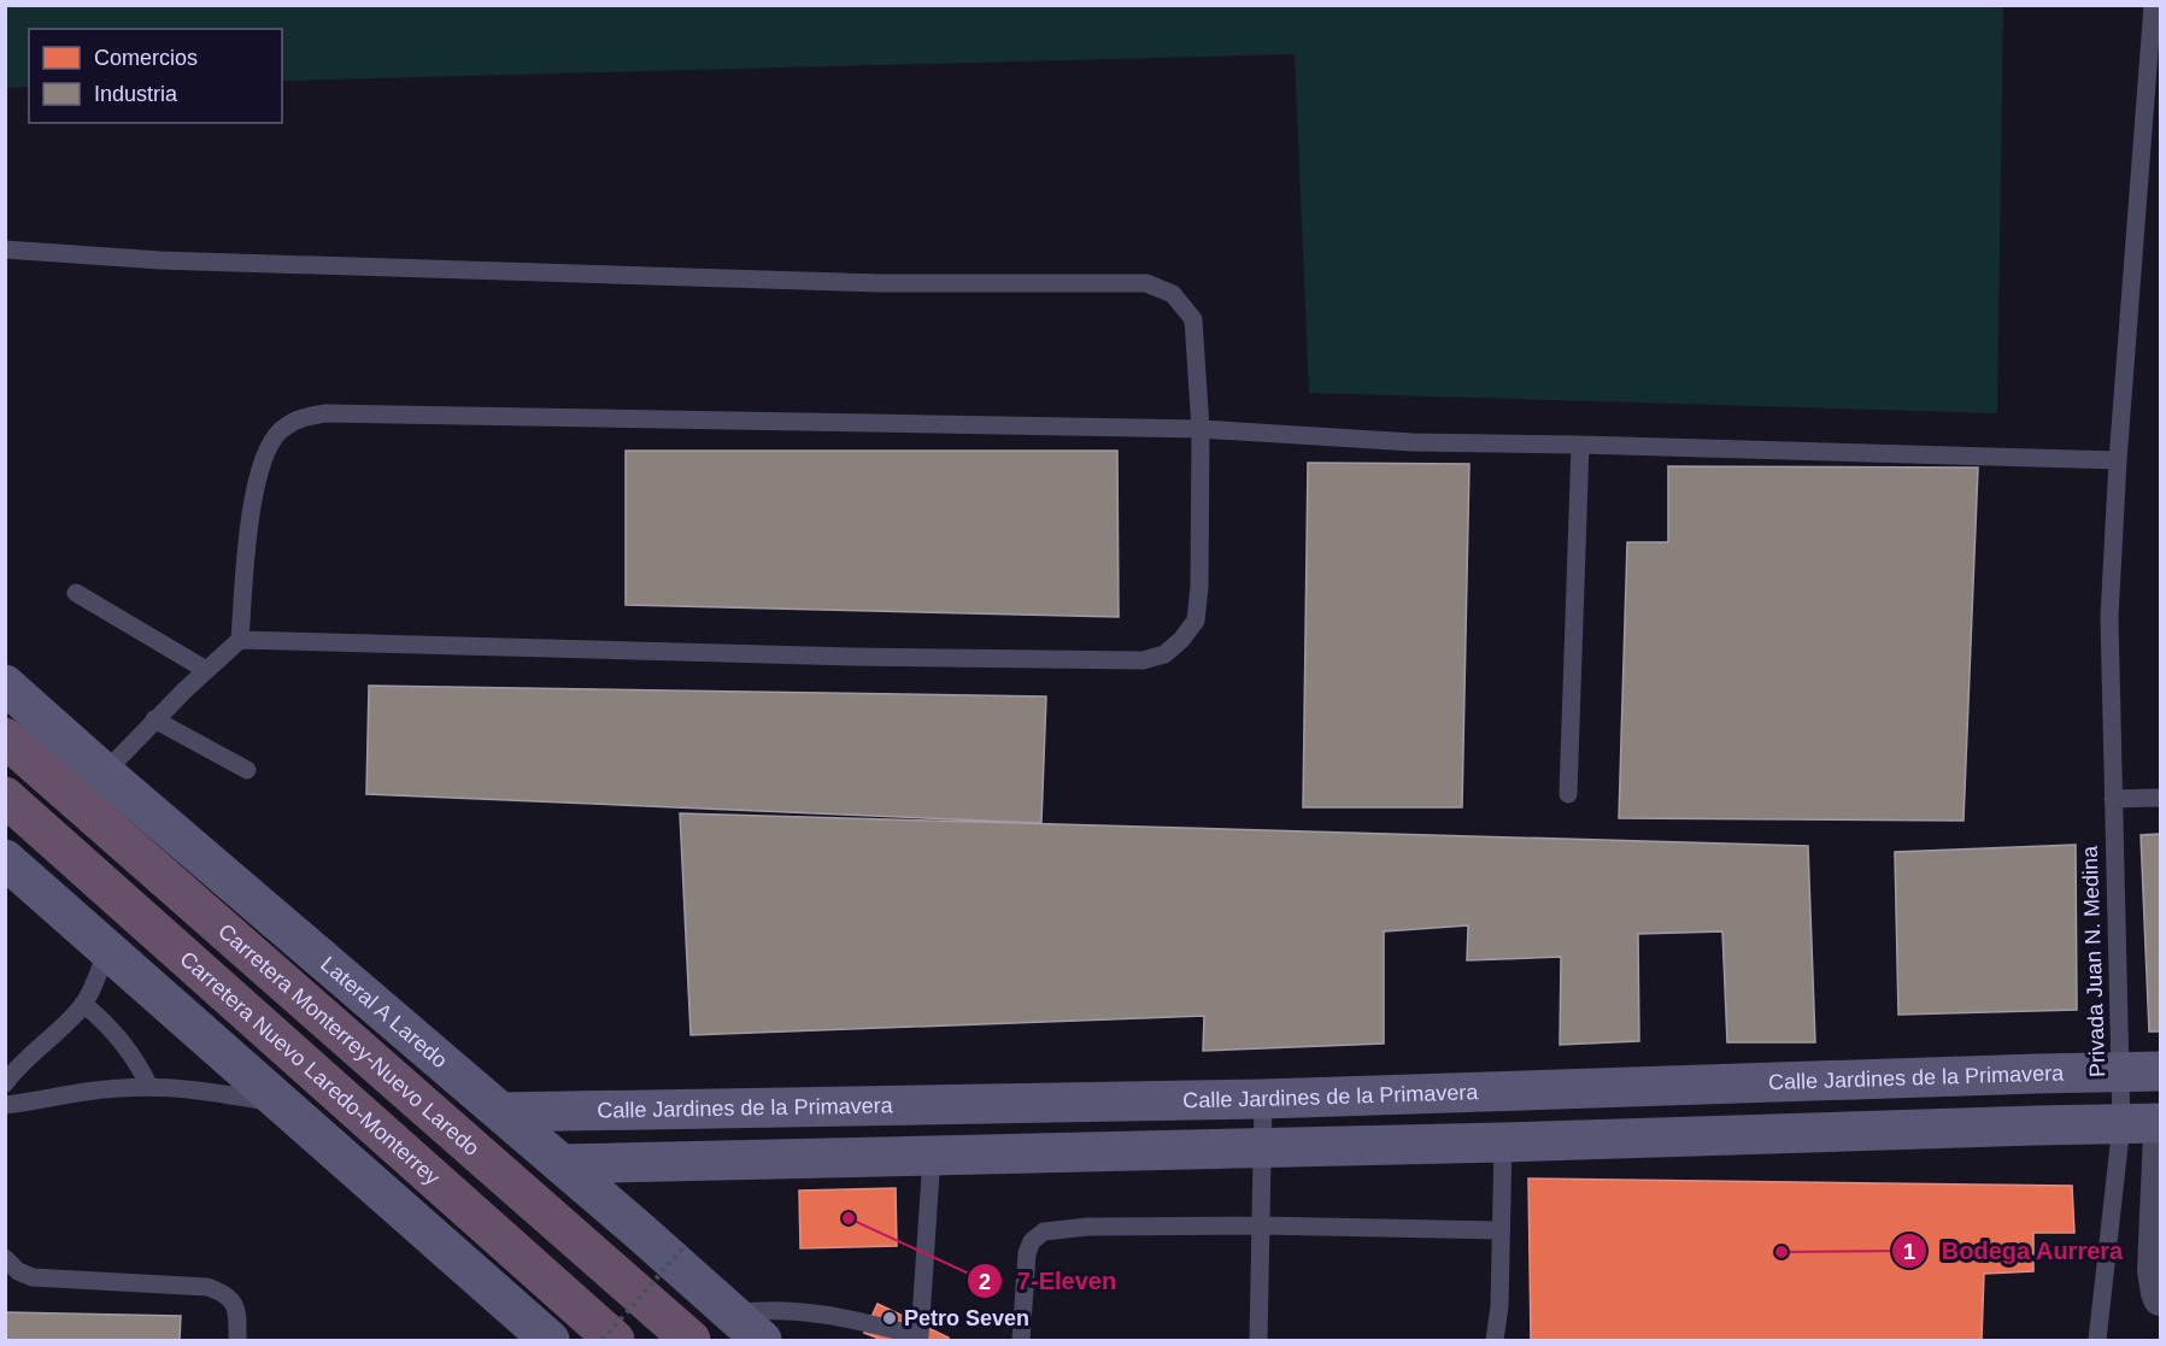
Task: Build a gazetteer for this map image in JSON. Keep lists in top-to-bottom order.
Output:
{
  "streets": {
    "highway": ["Carretera Monterrey-Nuevo Laredo", "Carretera Nuevo Laredo-Monterrey"],
    "street": ["Lateral A Laredo", "Calle Jardines de la Primavera"],
    "lane": ["Privada Juan N. Medina"]
  },
  "crossings": [
    ["Privada Juan N. Medina", "Calle Jardines de la Primavera"],
    ["Lateral A Laredo", "Carretera Monterrey-Nuevo Laredo"],
    ["Lateral A Laredo", "Calle Jardines de la Primavera"]
  ],
  "places": ["7-Eleven", "Bodega Aurrera", "Petro Seven"],
  "legend": ["Comercios", "Industria"]
}
